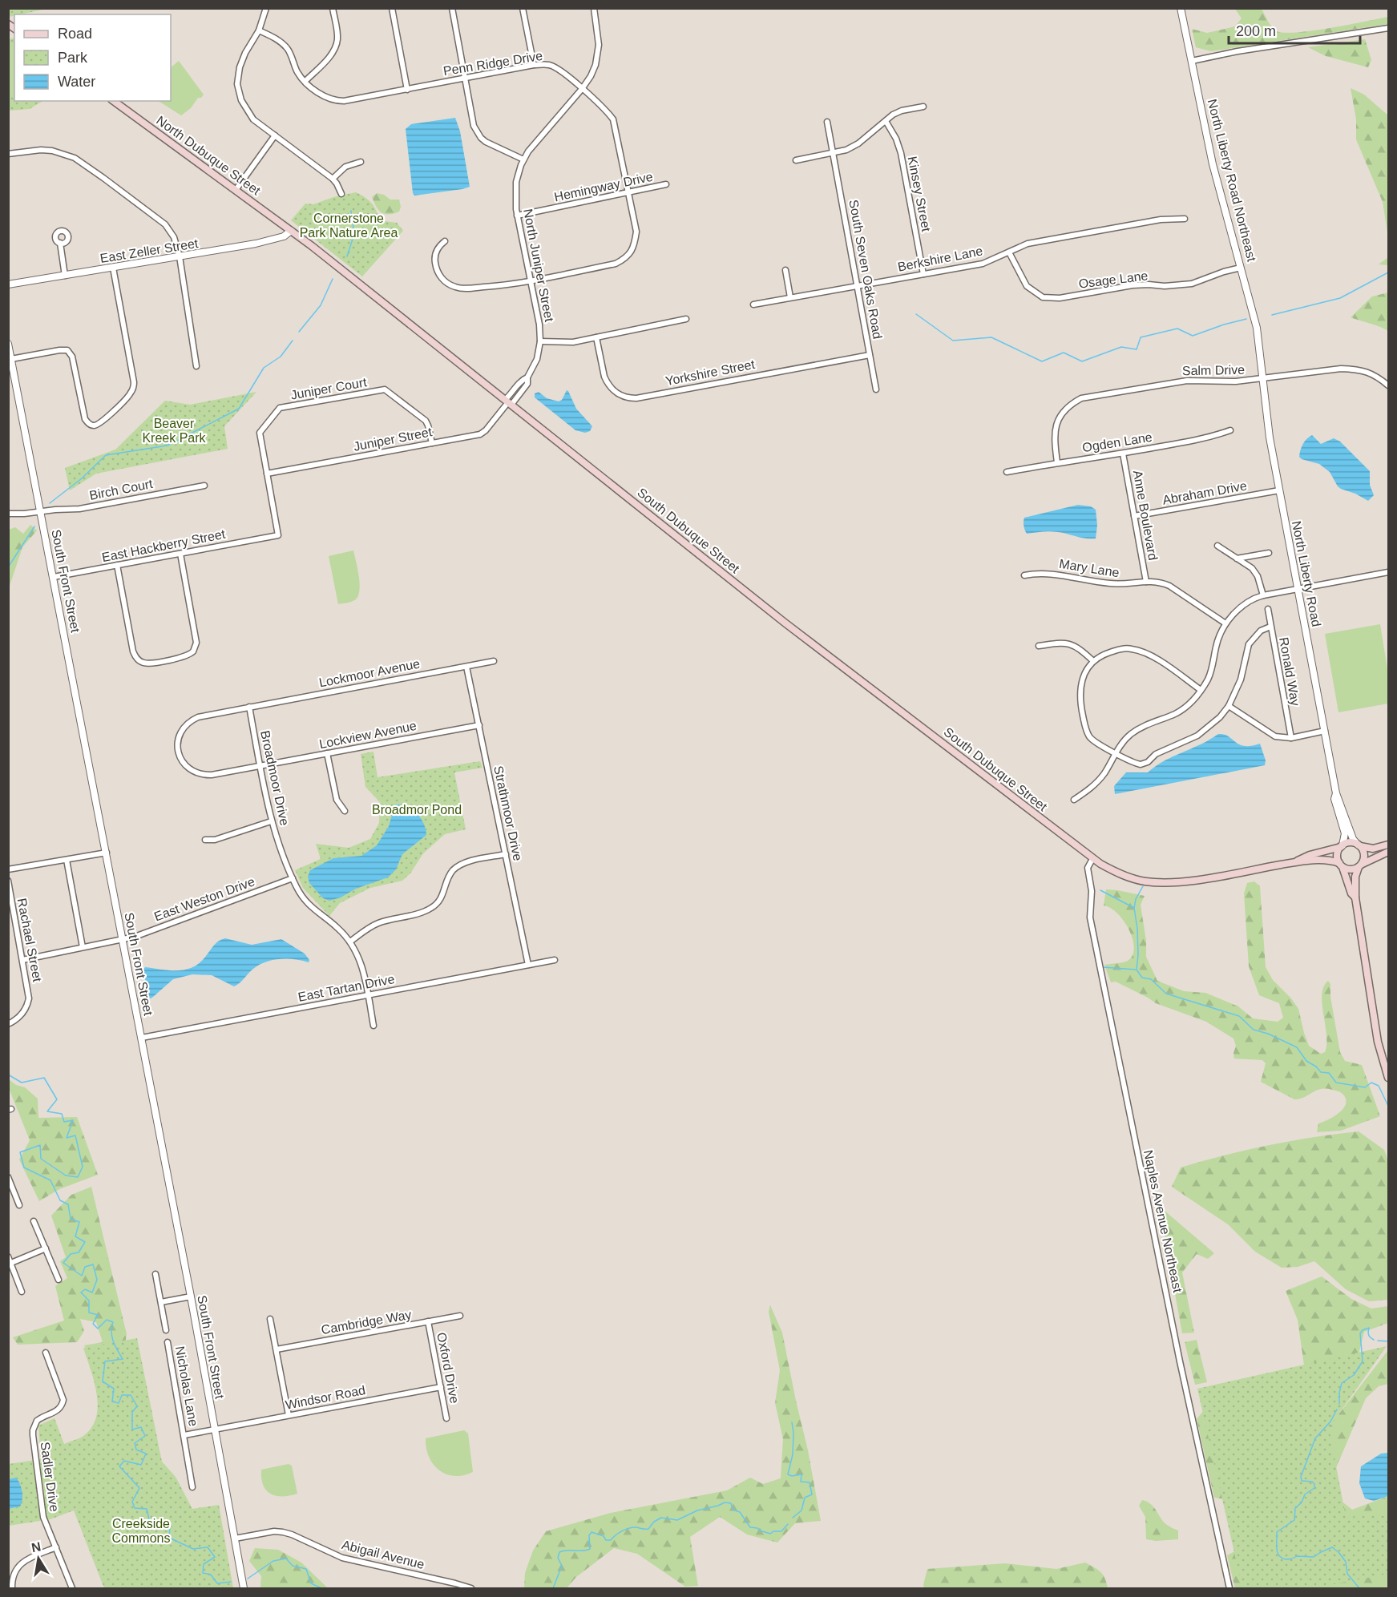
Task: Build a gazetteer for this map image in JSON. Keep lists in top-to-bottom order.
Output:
{
  "streets": {
    "main road": ["North Dubuque Street", "South Dubuque Street"],
    "street": [
      "Penn Ridge Drive",
      "North Liberty Road Northeast",
      "Hemingway Drive",
      "Kinsey Street",
      "East Zeller Street",
      "Berkshire Lane",
      "North Juniper Street",
      "South Seven Oaks Road",
      "Osage Lane",
      "Salm Drive",
      "Yorkshire Street",
      "Juniper Court",
      "Juniper Street",
      "Ogden Lane",
      "Birch Court",
      "Abraham Drive",
      "Anne Boulevard",
      "East Hackberry Street",
      "Mary Lane",
      "North Liberty Road",
      "South Front Street",
      "Ronald Way",
      "Lockmoor Avenue",
      "Lockview Avenue",
      "Broadmoor Drive",
      "Strathmoor Drive",
      "East Weston Drive",
      "Rachael Street",
      "East Tartan Drive",
      "Naples Avenue Northeast",
      "Cambridge Way",
      "Oxford Drive",
      "Nicholas Lane",
      "Windsor Road",
      "Sadler Drive",
      "Abigail Avenue"
    ]
  },
  "crossings": [
    ["Penn Ridge Drive", "Hemingway Drive"],
    ["Penn Ridge Drive", "North Juniper Street"],
    ["North Dubuque Street", "East Zeller Street"],
    ["North Dubuque Street", "South Dubuque Street"],
    ["North Liberty Road Northeast", "Osage Lane"],
    ["North Liberty Road Northeast", "North Liberty Road"],
    ["Hemingway Drive", "North Juniper Street"],
    ["Kinsey Street", "Berkshire Lane"],
    ["East Zeller Street", "South Dubuque Street"],
    ["Berkshire Lane", "South Seven Oaks Road"],
    ["Berkshire Lane", "Osage Lane"],
    ["North Juniper Street", "Juniper Street"],
    ["North Juniper Street", "South Dubuque Street"],
    ["South Seven Oaks Road", "Yorkshire Street"],
    ["Salm Drive", "Ogden Lane"],
    ["Salm Drive", "North Liberty Road"],
    ["Juniper Court", "Juniper Street"],
    ["Juniper Court", "East Hackberry Street"],
    ["Juniper Street", "South Dubuque Street"],
    ["Ogden Lane", "Anne Boulevard"],
    ["Birch Court", "South Front Street"],
    ["Abraham Drive", "Anne Boulevard"],
    ["Abraham Drive", "North Liberty Road"],
    ["Anne Boulevard", "Mary Lane"],
    ["South Dubuque Street", "Naples Avenue Northeast"],
    ["East Hackberry Street", "South Front Street"],
    ["South Front Street", "East Weston Drive"],
    ["South Front Street", "East Tartan Drive"],
    ["South Front Street", "Nicholas Lane"],
    ["South Front Street", "Windsor Road"],
    ["South Front Street", "Abigail Avenue"],
    ["Lockmoor Avenue", "Lockview Avenue"],
    ["Lockmoor Avenue", "Broadmoor Drive"],
    ["Lockmoor Avenue", "Strathmoor Drive"],
    ["Lockview Avenue", "Broadmoor Drive"],
    ["Lockview Avenue", "Strathmoor Drive"],
    ["Broadmoor Drive", "East Weston Drive"],
    ["Broadmoor Drive", "East Tartan Drive"],
    ["Strathmoor Drive", "East Tartan Drive"],
    ["East Weston Drive", "Rachael Street"],
    ["Cambridge Way", "Oxford Drive"],
    ["Oxford Drive", "Windsor Road"],
    ["Nicholas Lane", "Windsor Road"]
  ],
  "parks": [
    "Cornerstone Park Nature Area",
    "Beaver Kreek Park",
    "Broadmor Pond",
    "Creekside Commons"
  ],
  "legend": ["Road", "Park", "Water"],
  "scale_bar": "200 m",
  "north": "top"
}
